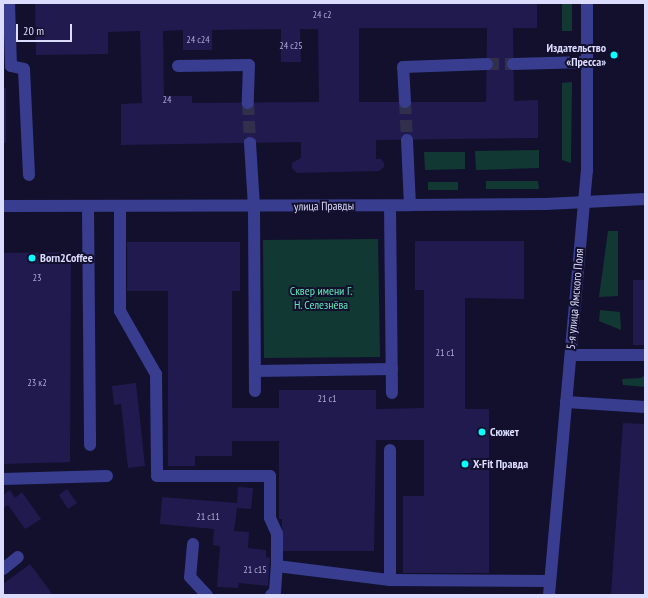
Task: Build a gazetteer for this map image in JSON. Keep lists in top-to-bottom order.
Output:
{
  "streets": {
    "street": ["улица Правды", "5-я улица Ямского Поля"]
  },
  "crossings": [
    ["улица Правды", "5-я улица Ямского Поля"]
  ],
  "parks": ["Сквер имени Г. Н. Селезнёва"],
  "places": [
    "Издательство «Пресса»",
    "Born2Coffee",
    "Сюжет",
    "X-Fit Правда"
  ],
  "house_numbers": [
    "24 с2",
    "24 с24",
    "24 с25",
    "24",
    "23",
    "21 с1",
    "23 к2",
    "21 с1",
    "21 с11",
    "21 с15"
  ],
  "scale_bar": "20 m"
}
